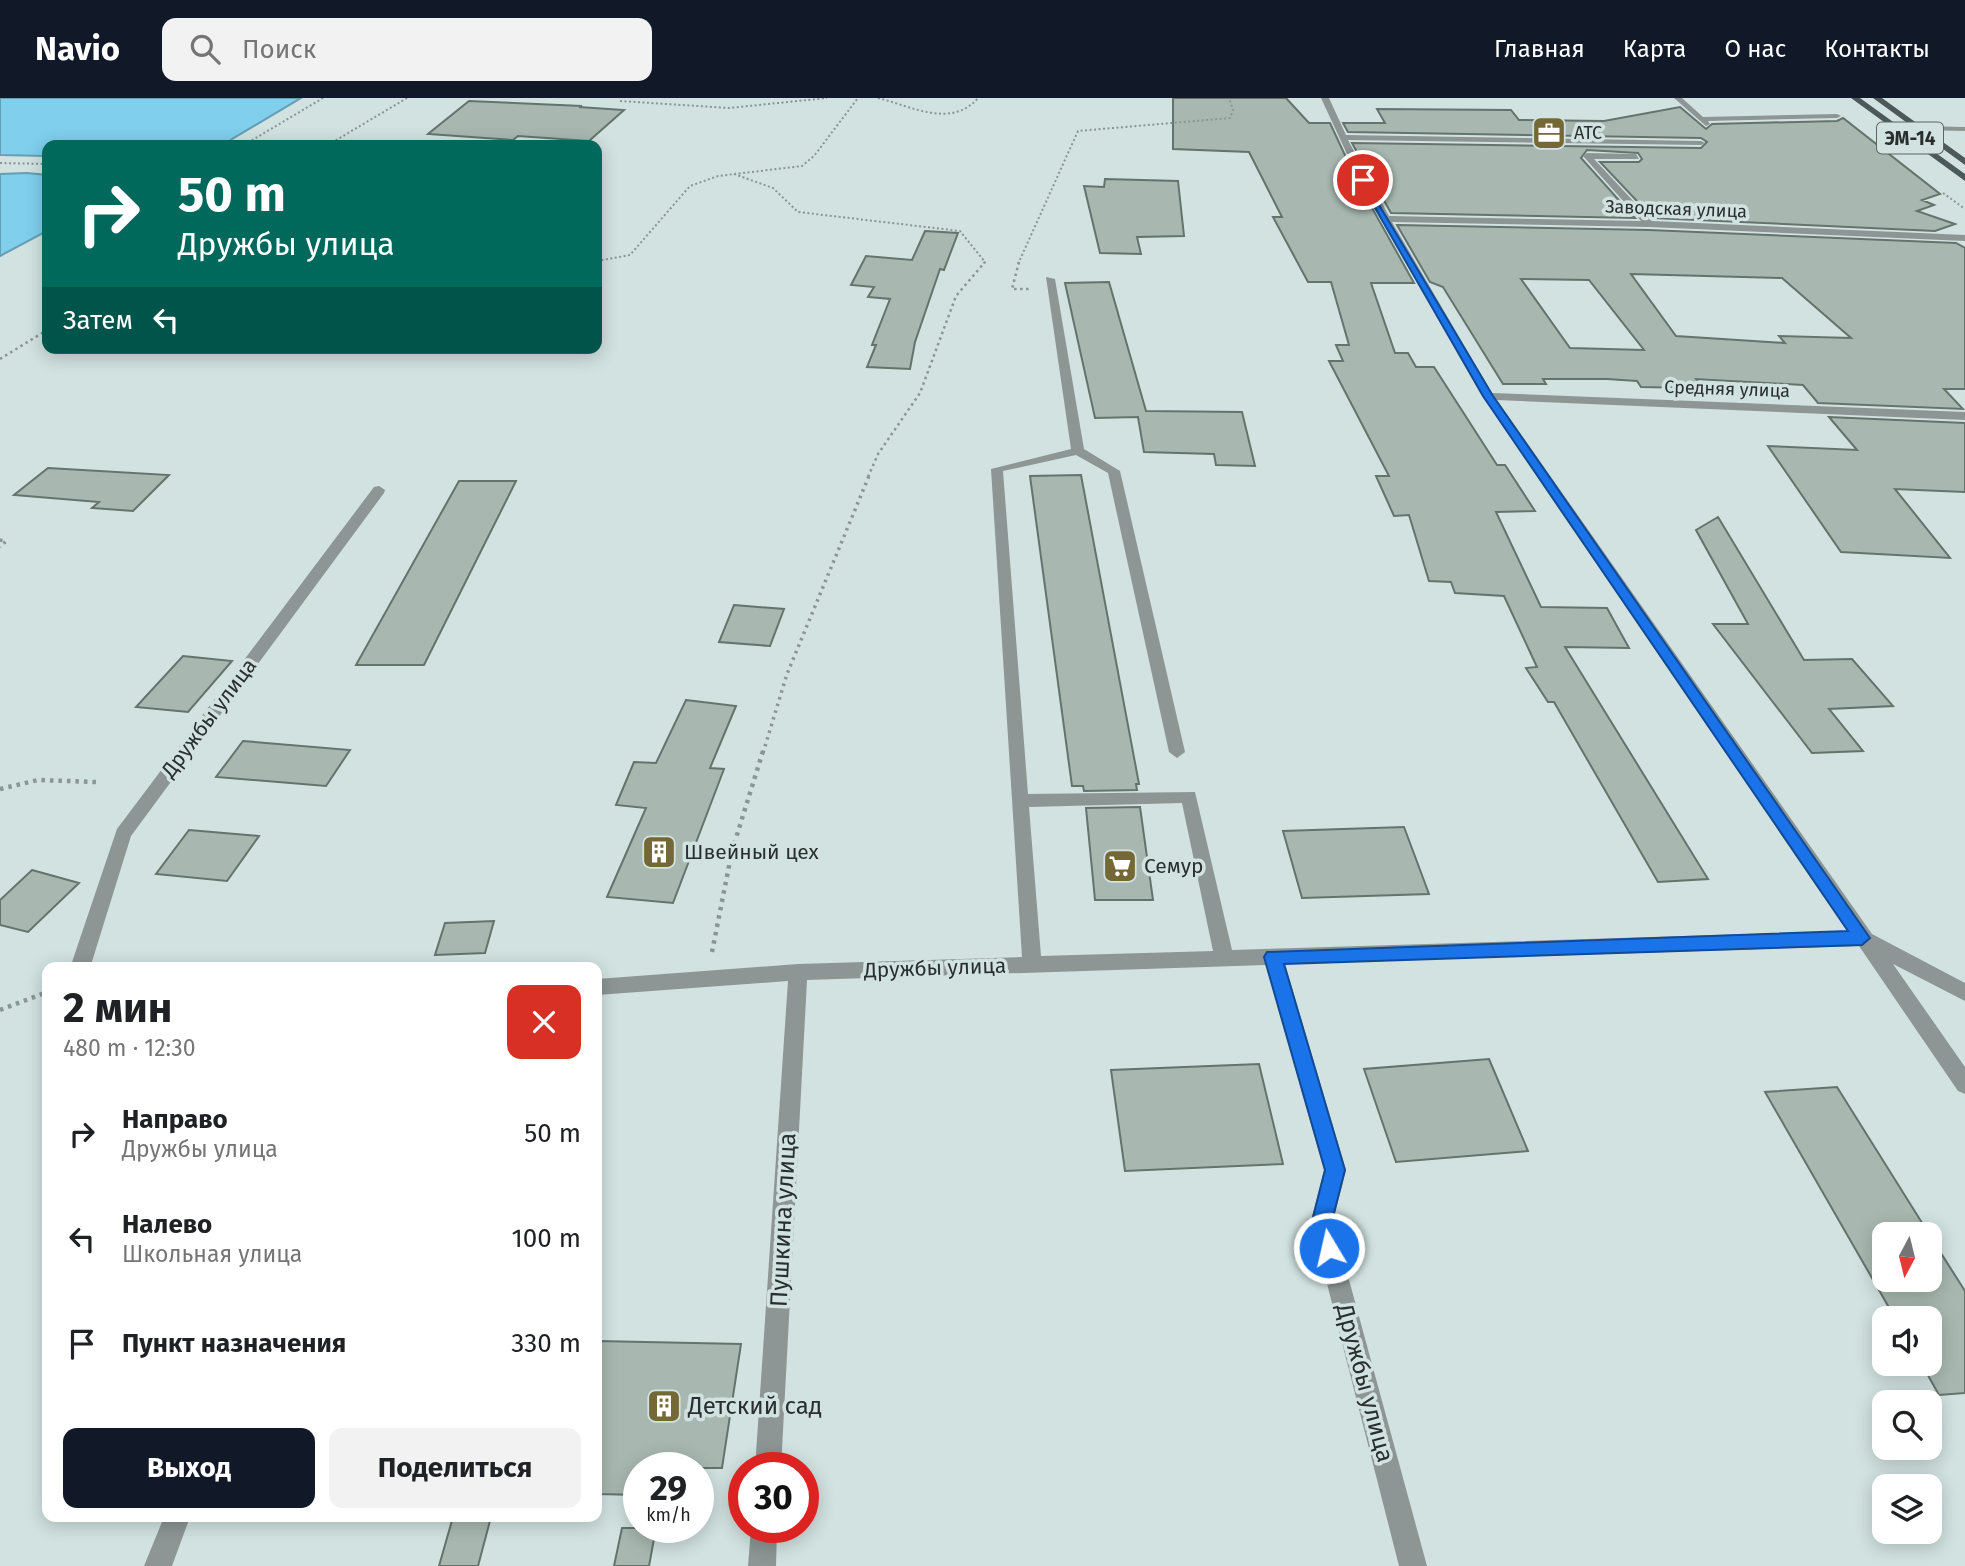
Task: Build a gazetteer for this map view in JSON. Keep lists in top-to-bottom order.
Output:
{
  "streets": {
    "main road": ["ЭМ-14"],
    "street": [
      "Заводская улица",
      "Средняя улица",
      "Дружбы улица",
      "Пушкина улица"
    ]
  },
  "crossings": [
    ["Дружбы улица", "Пушкина улица"]
  ],
  "places": {
    "office": ["АТС"],
    "building": ["Швейный цех", "Детский сад"],
    "supermarket": ["Семур"]
  },
  "north": "bottom",
  "page": {
    "header": "Navio",
    "search": "Поиск",
    "nav": [
      "Главная",
      "Карта",
      "О нас",
      "Контакты"
    ],
    "turn": ["50 m", "Дружбы улица"],
    "then": "Затем",
    "heading": ["2 мин", "480 m · 12:30"],
    "list": [
      {
        "name": "Направо",
        "note": "Дружбы улица",
        "value": "50 m"
      },
      {
        "name": "Налево",
        "note": "Школьная улица",
        "value": "100 m"
      },
      {
        "name": "Пункт назначения",
        "value": "330 m"
      }
    ],
    "buttons": ["Выход", "Поделиться"],
    "speed": "29 km/h",
    "limit": "30"
  }
}
